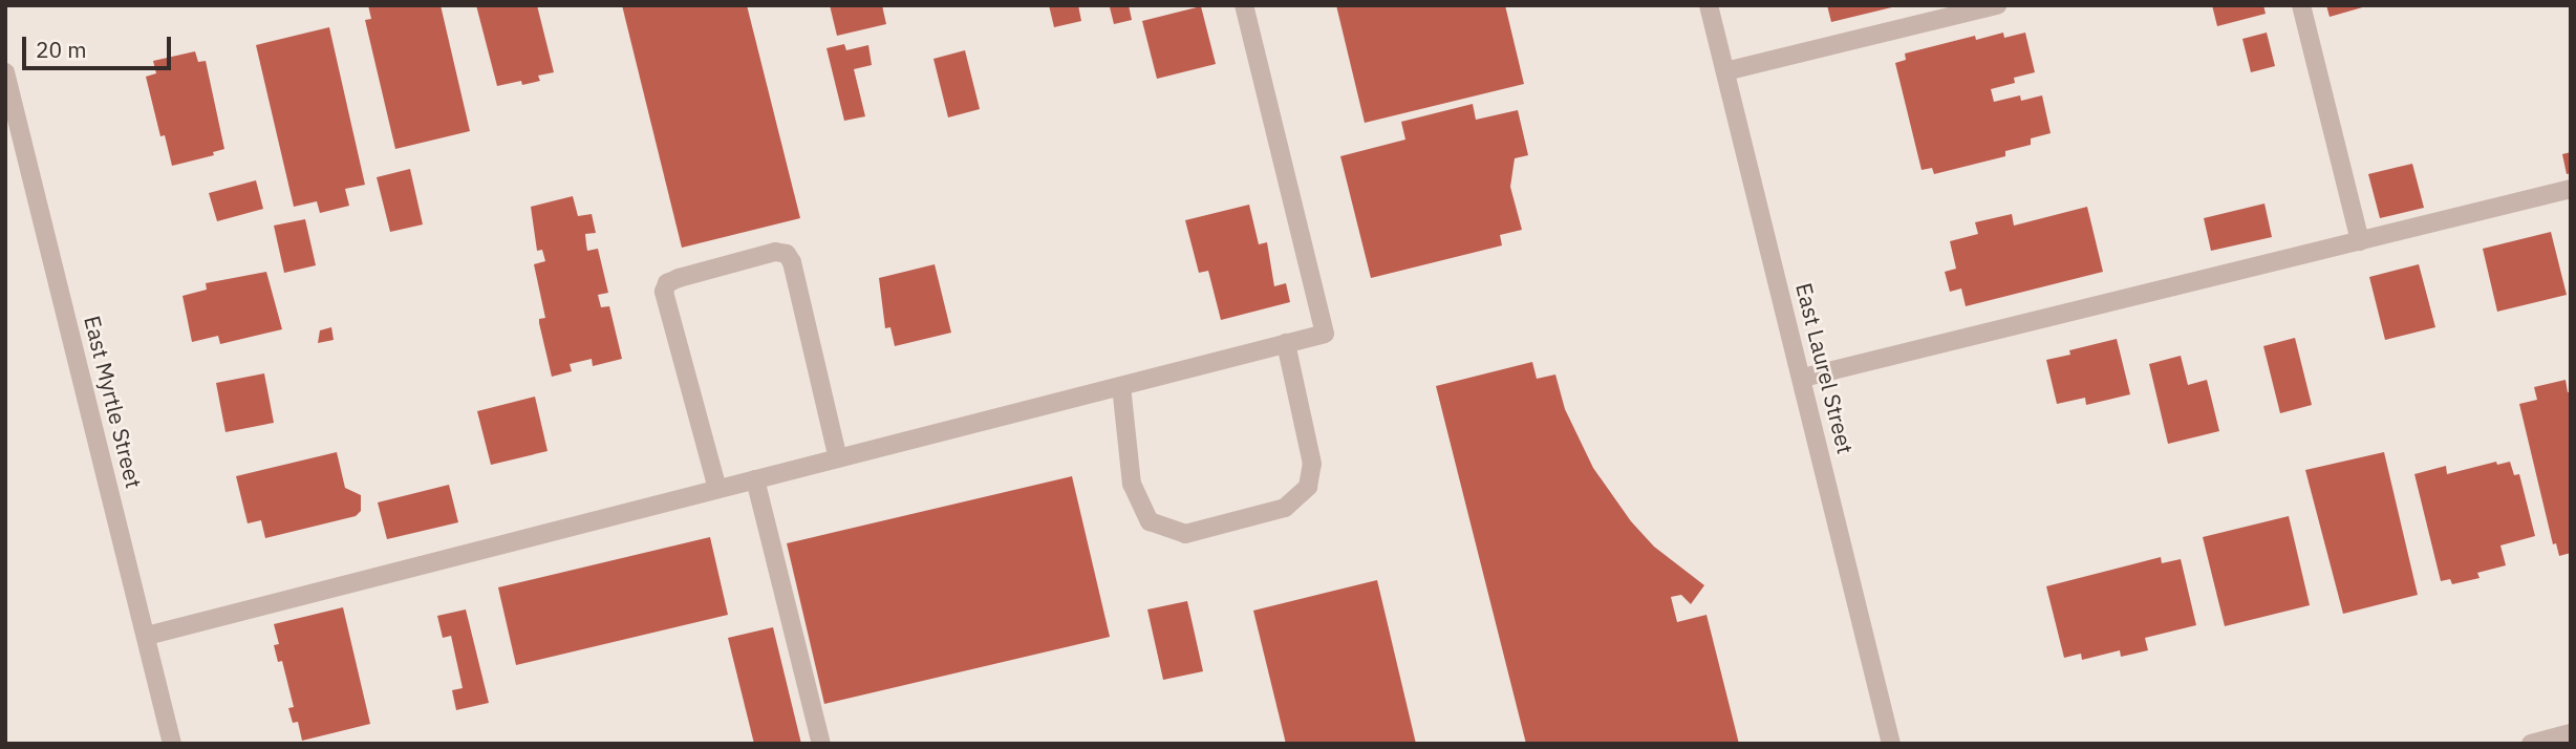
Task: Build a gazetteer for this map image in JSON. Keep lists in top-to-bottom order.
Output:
{
  "streets": {
    "street": ["East Laurel Street", "East Myrtle Street"]
  },
  "scale_bar": "20 m"
}
